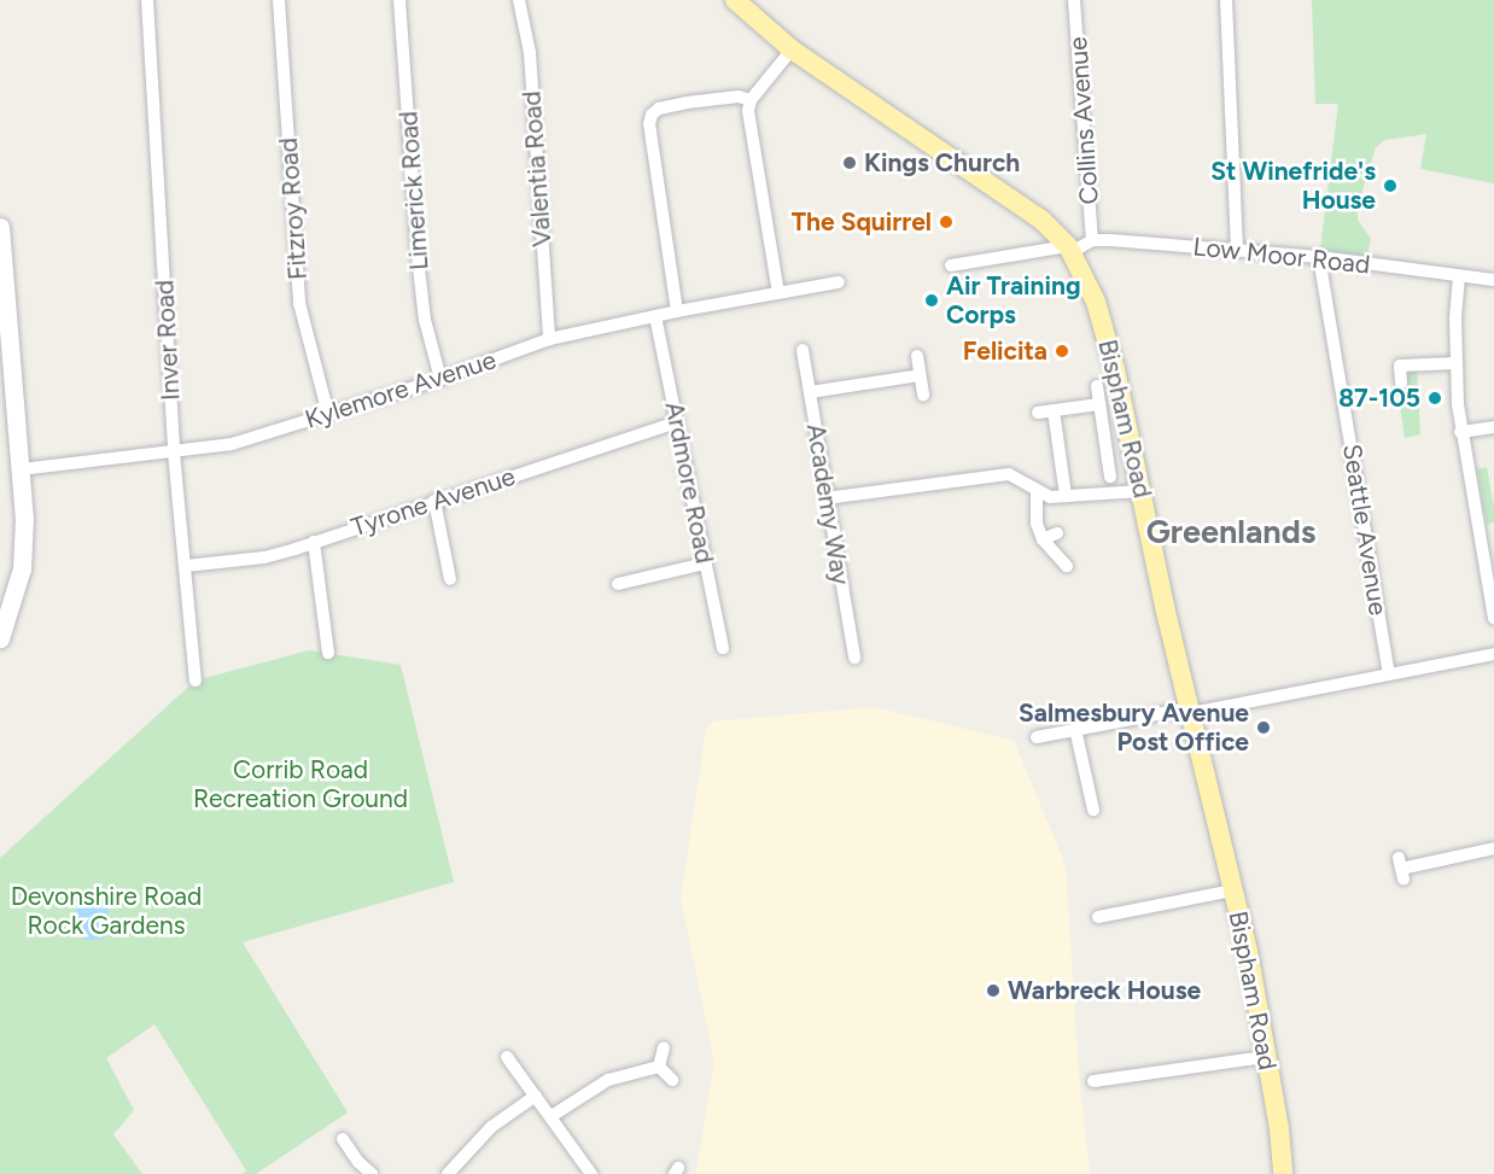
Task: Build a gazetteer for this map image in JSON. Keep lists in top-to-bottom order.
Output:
{
  "streets": {
    "main road": ["Bispham Road"],
    "street": [
      "Collins Avenue",
      "Valentia Road",
      "Limerick Road",
      "Fitzroy Road",
      "Low Moor Road",
      "Inver Road",
      "Kylemore Avenue",
      "Ardmore Road",
      "Tyrone Avenue",
      "Academy Way",
      "Seattle Avenue"
    ]
  },
  "crossings": [
    ["Collins Avenue", "Low Moor Road"],
    ["Valentia Road", "Kylemore Avenue"],
    ["Limerick Road", "Kylemore Avenue"],
    ["Fitzroy Road", "Kylemore Avenue"],
    ["Low Moor Road", "Seattle Avenue"],
    ["Inver Road", "Kylemore Avenue"],
    ["Inver Road", "Tyrone Avenue"],
    ["Kylemore Avenue", "Ardmore Road"],
    ["Ardmore Road", "Tyrone Avenue"]
  ],
  "districts": ["Greenlands"],
  "parks": ["Corrib Road Recreation Ground", "Devonshire Road Rock Gardens"],
  "places": [
    "Kings Church",
    "St Winefride's House",
    "The Squirrel",
    "Air Training Corps",
    "Felicita",
    "87-105",
    "Salmesbury Avenue Post Office",
    "Warbreck House"
  ]
}
